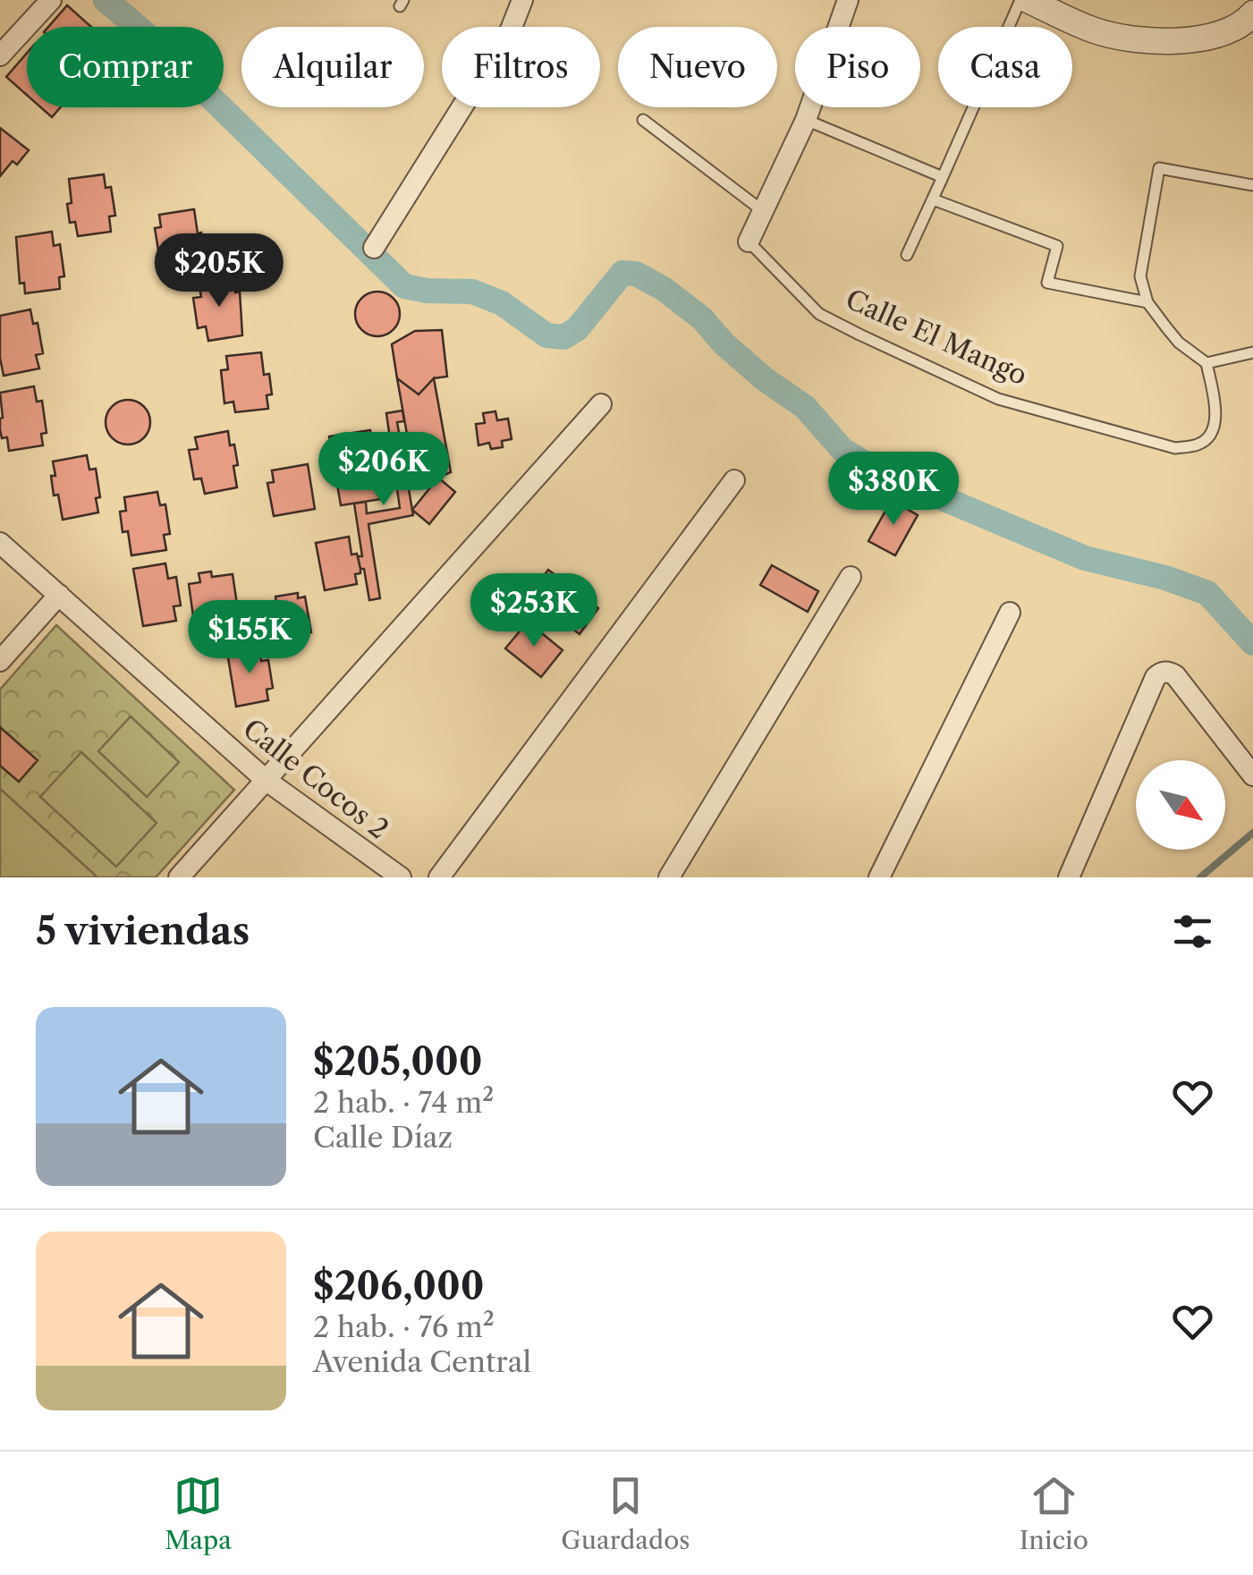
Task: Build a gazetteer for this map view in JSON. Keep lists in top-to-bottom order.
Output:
{
  "streets": {
    "street": ["Calle El Mango", "Calle Cocos 2"]
  },
  "north": "bottom right",
  "page": {
    "chip": [
      "Comprar",
      "Alquilar",
      "Filtros",
      "Nuevo",
      "Piso",
      "Casa"
    ],
    "price": [
      "$205K",
      "$206K",
      "$380K",
      "$253K",
      "$155K"
    ],
    "heading": "5 viviendas",
    "list": [
      {
        "name": "$205,000",
        "note": "2 hab. · 74 m² · Calle Díaz"
      },
      {
        "name": "$206,000",
        "note": "2 hab. · 76 m² · Avenida Central"
      }
    ],
    "tabs": ["Mapa", "Guardados", "Inicio"]
  }
}
